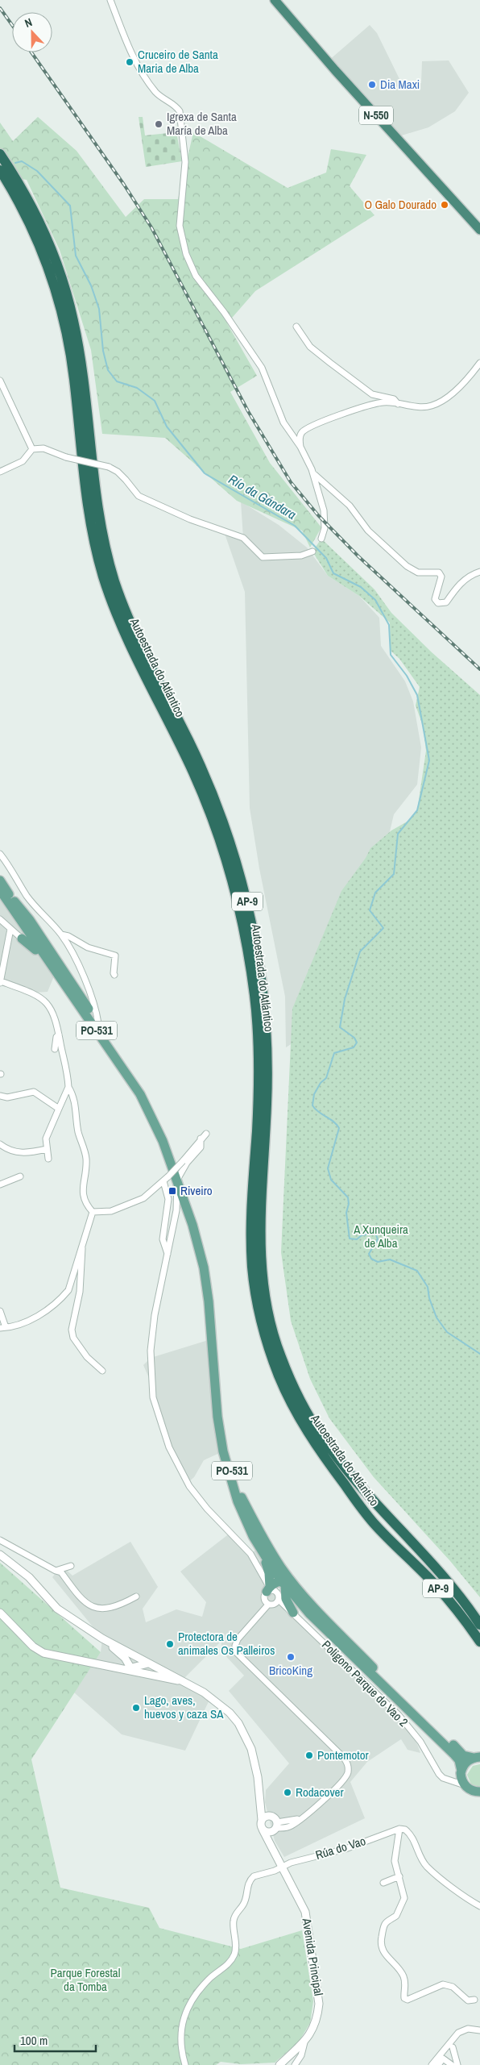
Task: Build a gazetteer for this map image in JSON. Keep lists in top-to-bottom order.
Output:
{
  "streets": {
    "highway": ["N-550", "Autoestrada do Atlántico", "AP-9"],
    "main road": ["PO-531"],
    "street": ["Polígono Parque do Vao 2", "Rúa do Vao", "Avenida Principal"]
  },
  "crossings": [
    ["Rúa do Vao", "Avenida Principal"]
  ],
  "water": ["Río da Gándara"],
  "parks": ["A Xunqueira de Alba", "Parque Forestal da Tomba"],
  "places": {
    "other": [
      "Cruceiro de Santa Maria de Alba",
      "Dia Maxi",
      "Igrexa de Santa María de Alba",
      "O Galo Dourado",
      "Protectora de animales Os Palleiros",
      "BricoKing",
      "Lago, aves, huevos y caza SA",
      "Pontemotor",
      "Rodacover"
    ],
    "transit": ["Riveiro"]
  },
  "scale_bar": "100 m",
  "north": "top"
}
